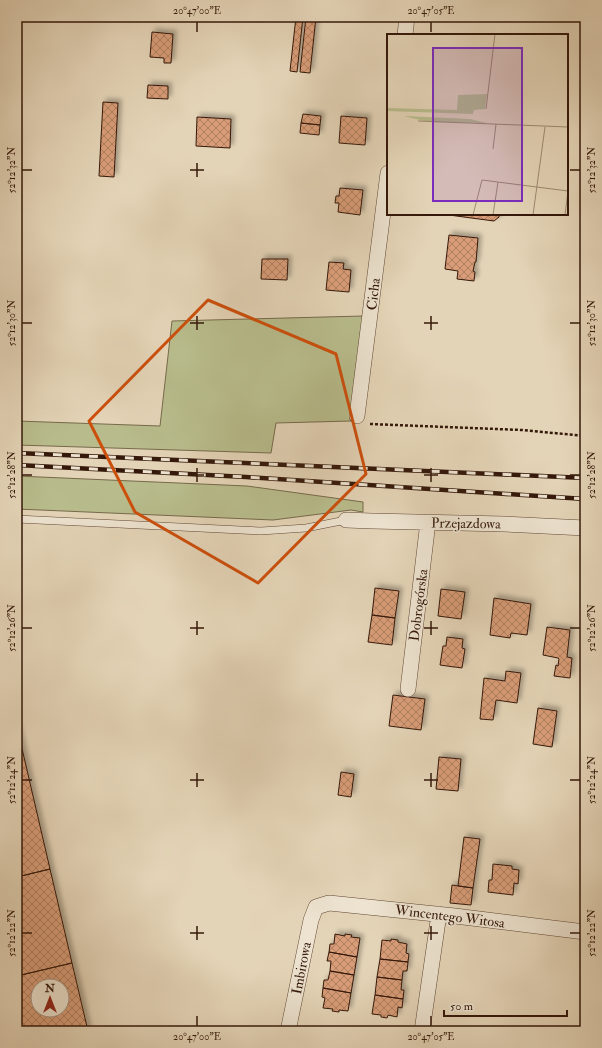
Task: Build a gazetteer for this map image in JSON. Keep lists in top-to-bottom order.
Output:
{
  "streets": {
    "street": [
      "Cicha",
      "Przejazdowa",
      "Dobrogórska",
      "Wincentego Witosa",
      "Imbirowa"
    ]
  },
  "crossings": [
    ["Przejazdowa", "Dobrogórska"],
    ["Wincentego Witosa", "Imbirowa"]
  ],
  "scale_bar": "50 m",
  "north": "top",
  "coordinates": [
    "20°47'00\"E",
    "20°47'05\"E",
    "52°12'32\"N",
    "52°12'30\"N",
    "52°12'28\"N",
    "52°12'26\"N",
    "52°12'24\"N",
    "52°12'22\"N"
  ]
}
